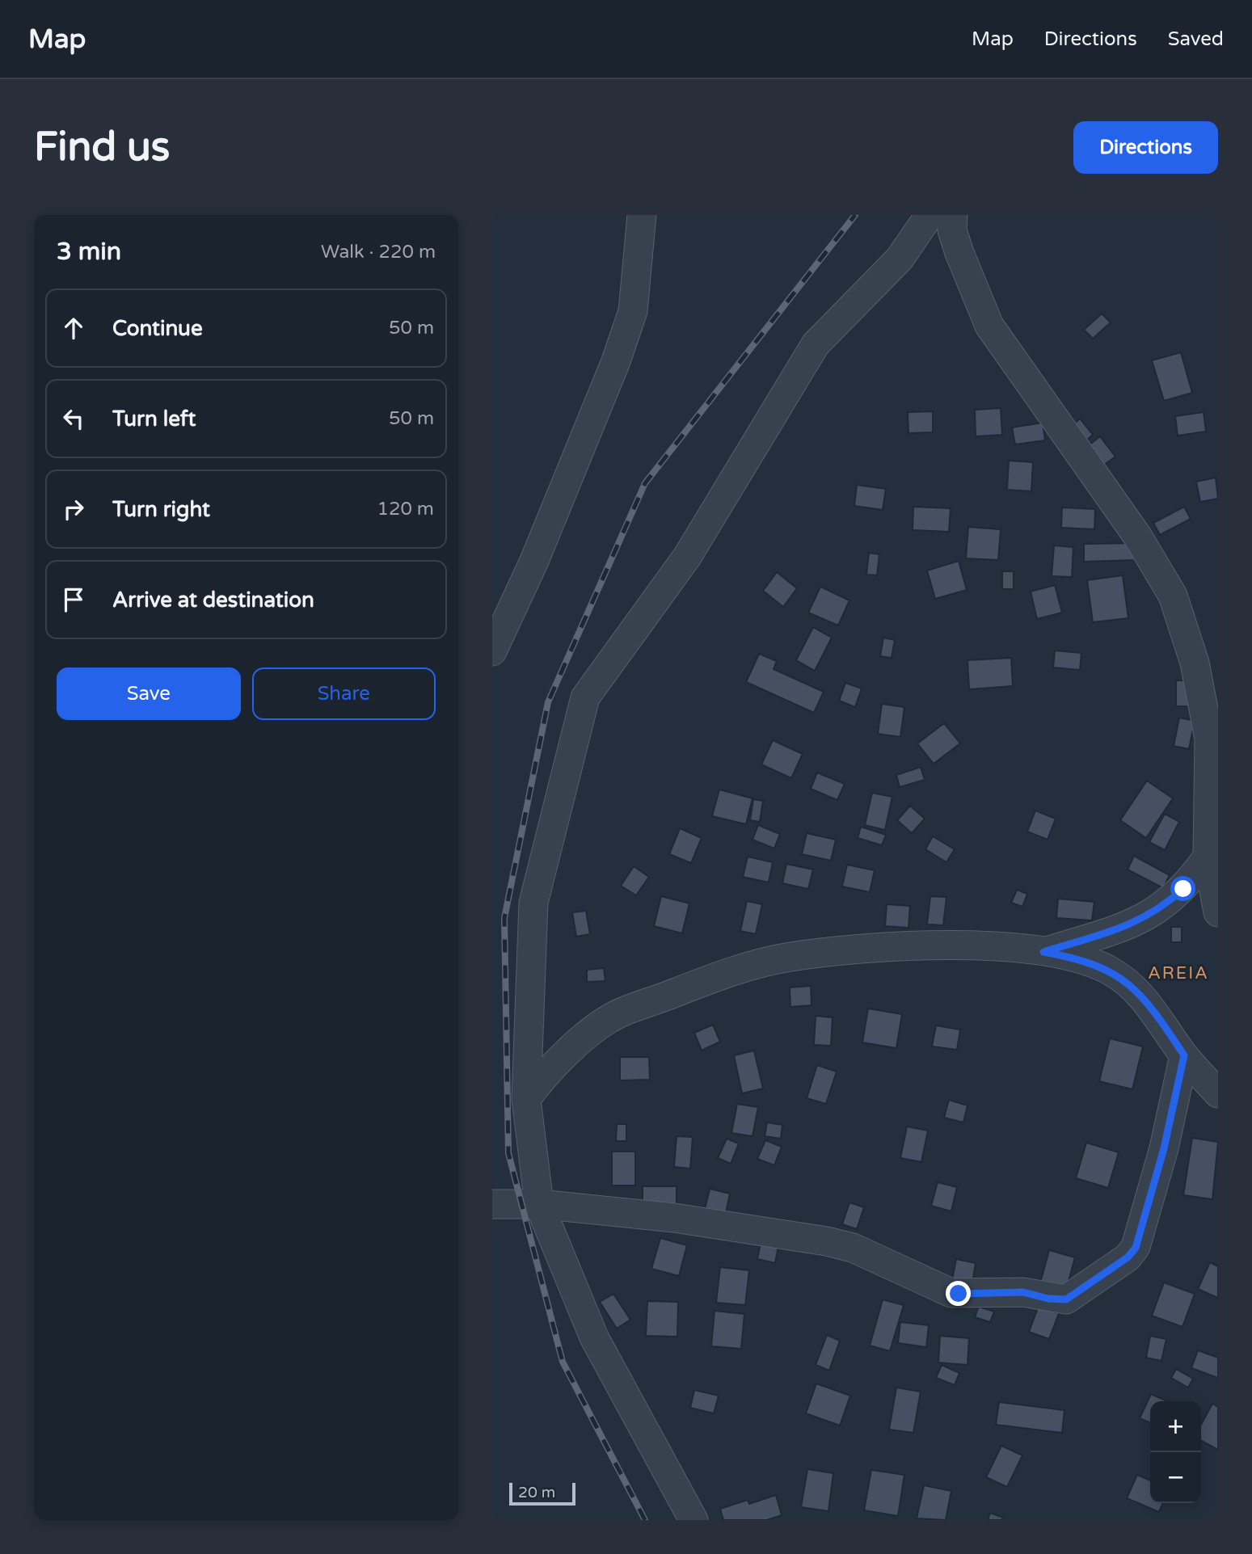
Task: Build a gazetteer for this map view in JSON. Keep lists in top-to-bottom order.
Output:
{
  "districts": ["AREIA"],
  "scale_bar": "20 m",
  "page": {
    "header": "Map",
    "nav": ["Map", "Directions", "Saved"],
    "buttons": [
      "Directions",
      ["Save", "Share"]
    ],
    "title": "Find us",
    "heading": ["3 min", "Walk · 220 m"],
    "list": [
      ["Continue", "50 m"],
      ["Turn left", "50 m"],
      ["Turn right", "120 m"],
      "Arrive at destination"
    ],
    "map_buttons": ["+", "−"],
    "scale": "20 m"
  }
}
